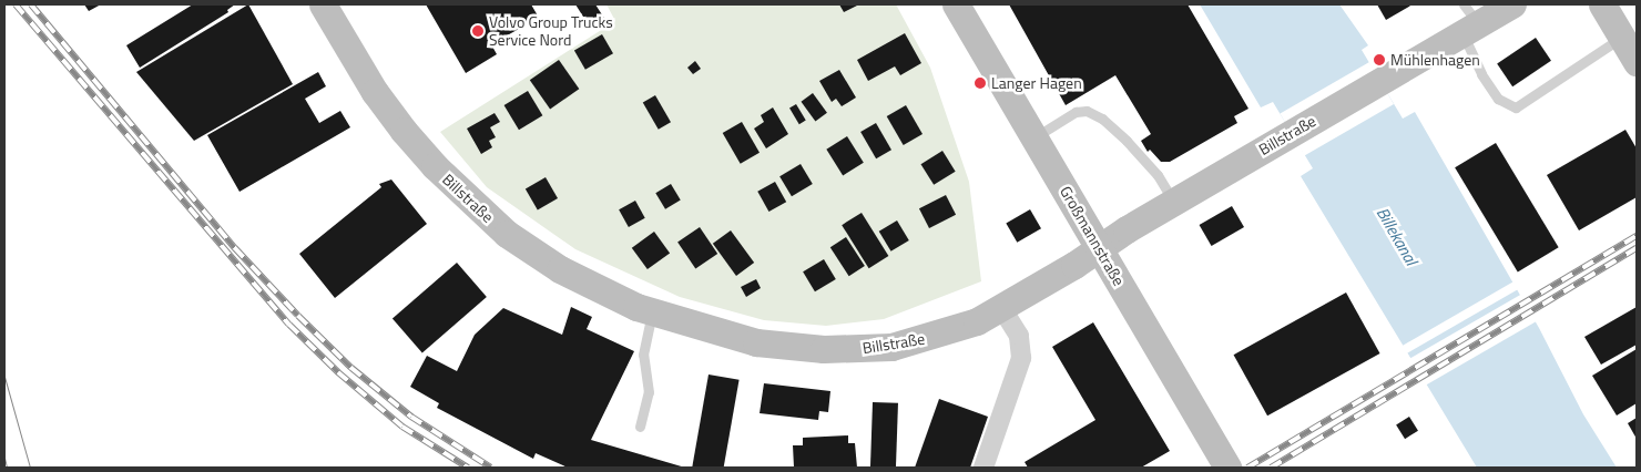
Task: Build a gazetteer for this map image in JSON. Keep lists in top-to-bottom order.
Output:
{
  "streets": {
    "street": ["Billstraße", "Großmannstraße"]
  },
  "crossings": [
    ["Billstraße", "Großmannstraße"]
  ],
  "water": ["Billekanal"],
  "places": ["Volvo Group Trucks Service Nord", "Mühlenhagen", "Langer Hagen"]
}
